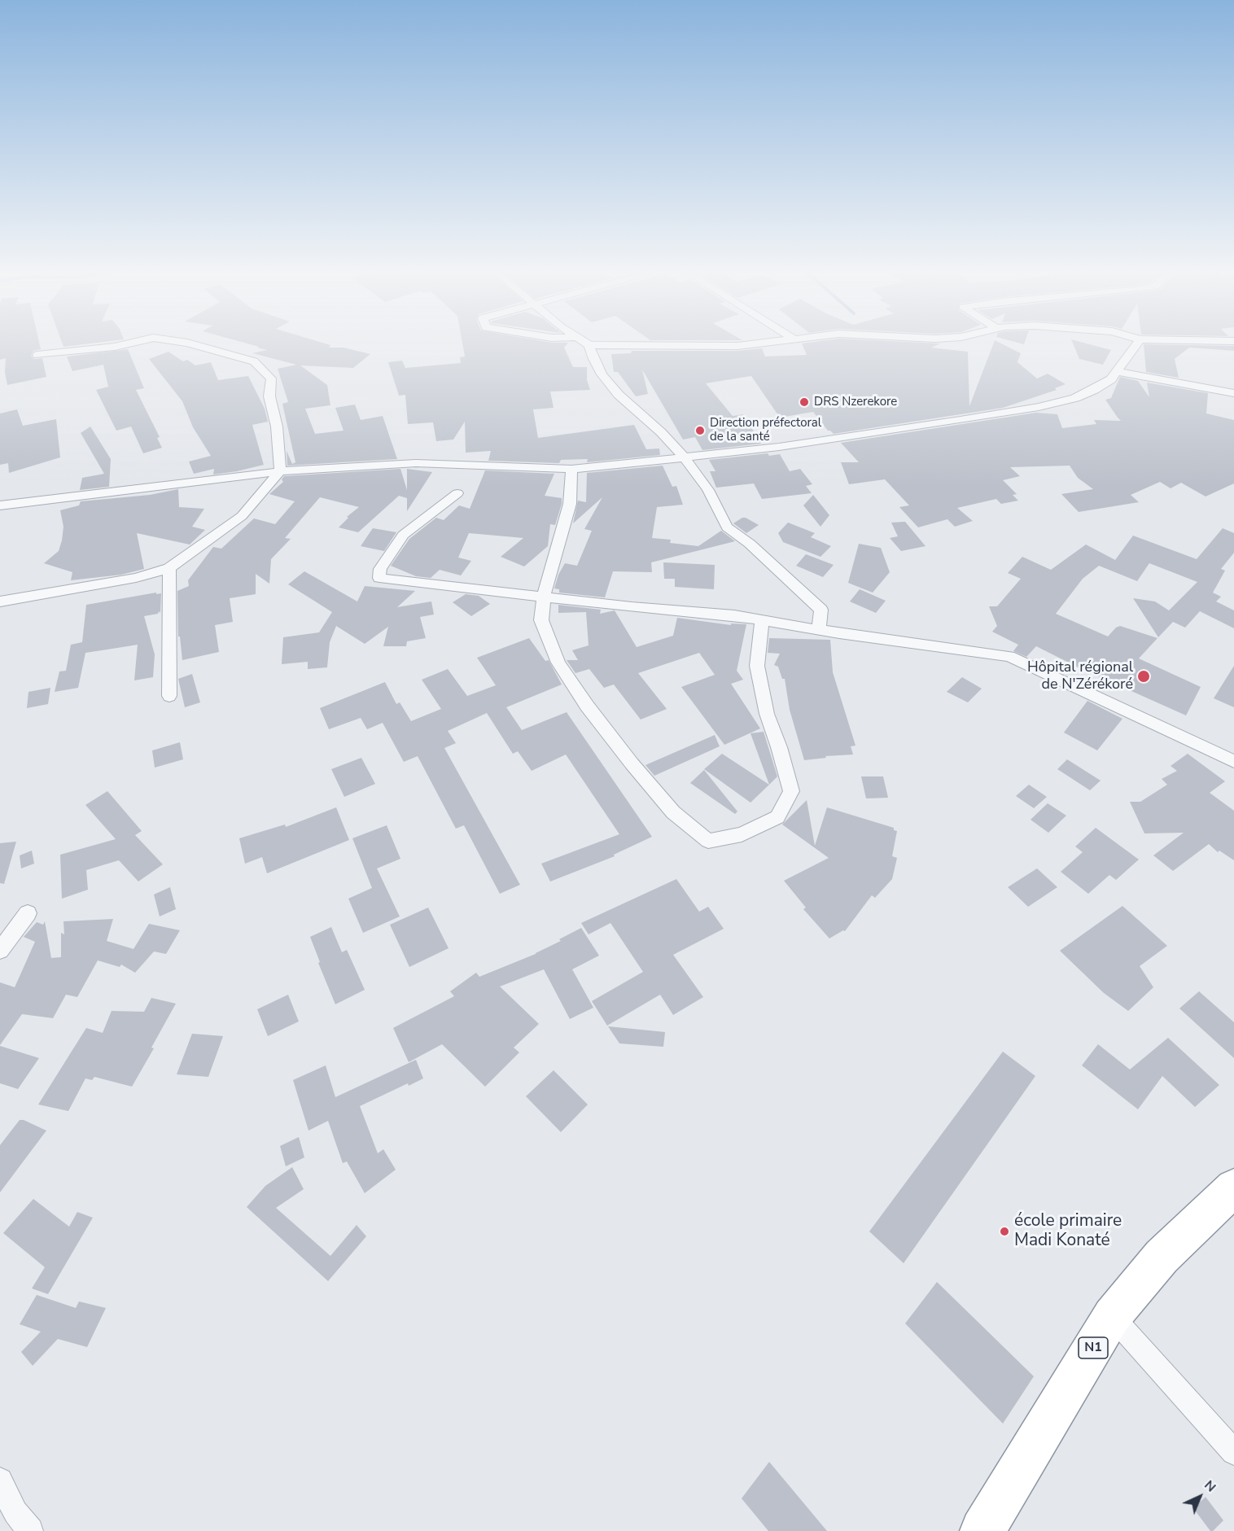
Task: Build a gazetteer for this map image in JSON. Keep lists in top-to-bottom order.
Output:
{
  "streets": {
    "highway": ["N1"]
  },
  "places": [
    "DRS Nzerekore",
    "Direction préfectoral de la santé",
    "Hôpital régional de N'Zérékoré",
    "école primaire Madi Konaté"
  ],
  "north": "top right"
}
